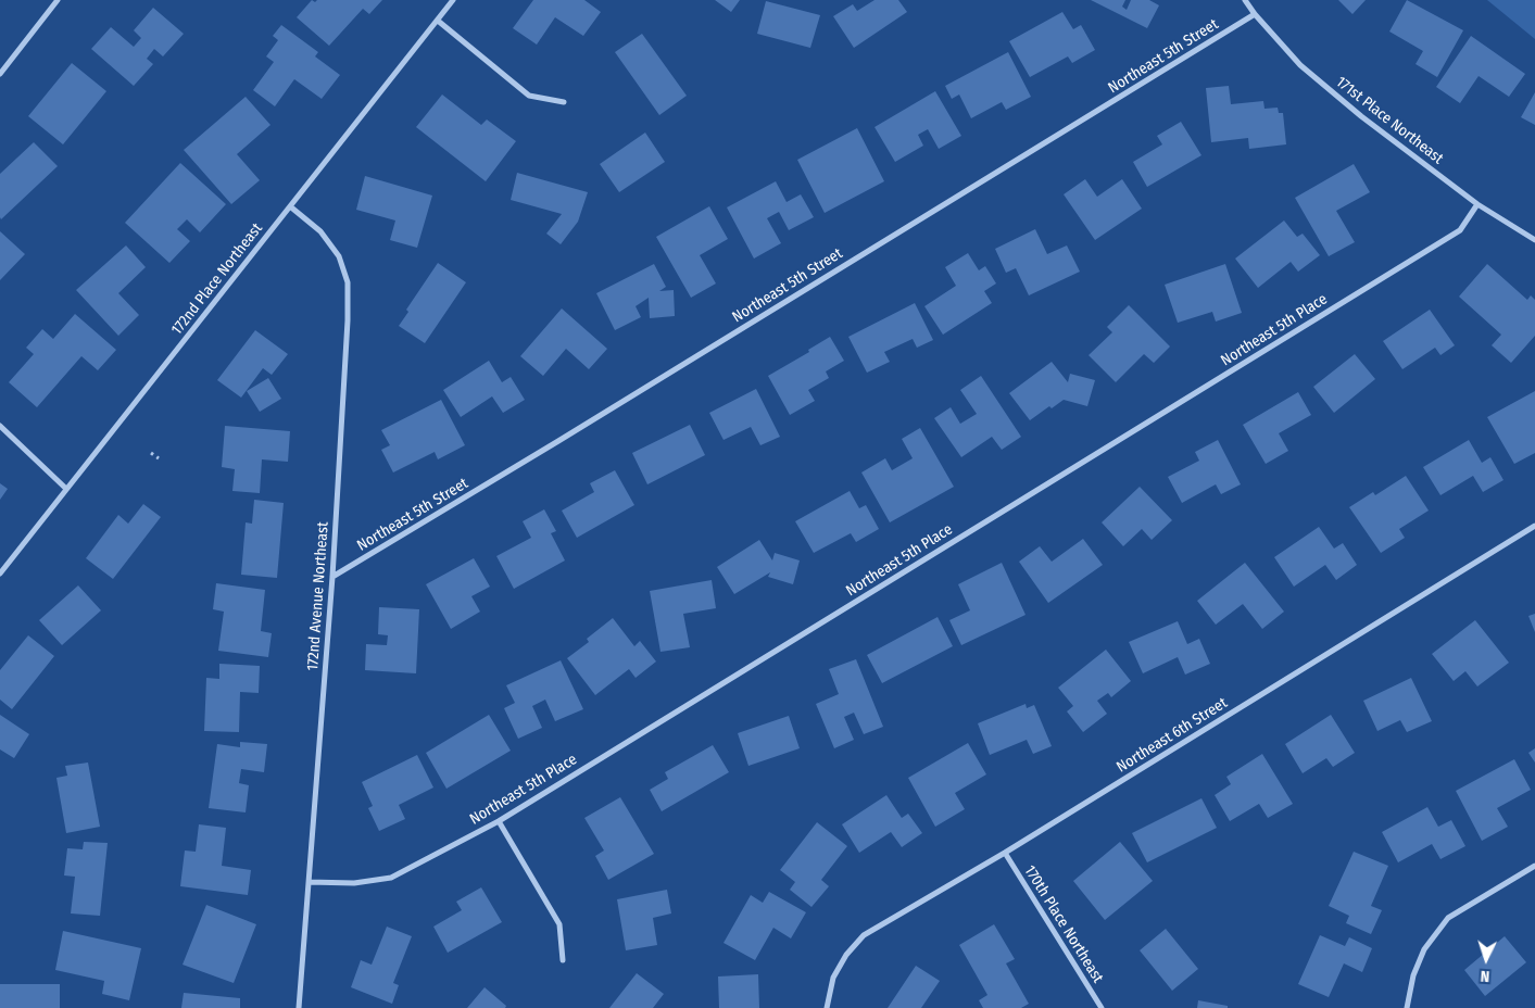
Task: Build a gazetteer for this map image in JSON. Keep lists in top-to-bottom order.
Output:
{
  "streets": {
    "street": [
      "Northeast 5th Street",
      "171st Place Northeast",
      "172nd Place Northeast",
      "Northeast 5th Place",
      "172nd Avenue Northeast",
      "Northeast 6th Street",
      "170th Place Northeast"
    ]
  },
  "crossings": [
    ["Northeast 5th Street", "171st Place Northeast"],
    ["Northeast 5th Street", "172nd Avenue Northeast"],
    ["171st Place Northeast", "Northeast 5th Place"],
    ["172nd Place Northeast", "172nd Avenue Northeast"],
    ["Northeast 5th Place", "172nd Avenue Northeast"],
    ["Northeast 6th Street", "170th Place Northeast"]
  ],
  "north": "bottom"
}
